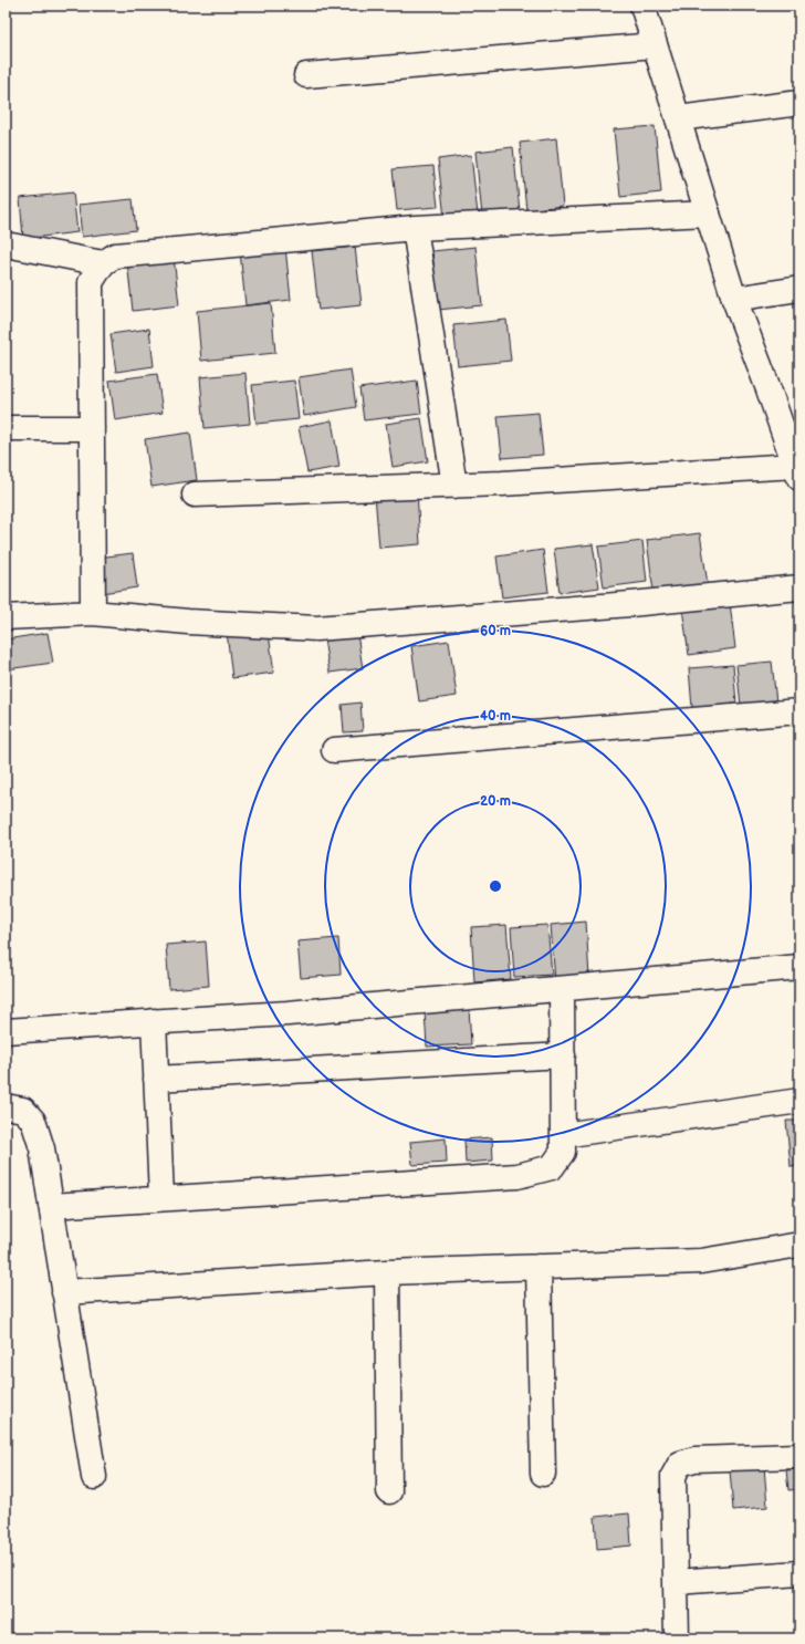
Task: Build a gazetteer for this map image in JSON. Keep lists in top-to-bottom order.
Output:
{
  "rings": ["60 m", "40 m", "20 m"]
}
